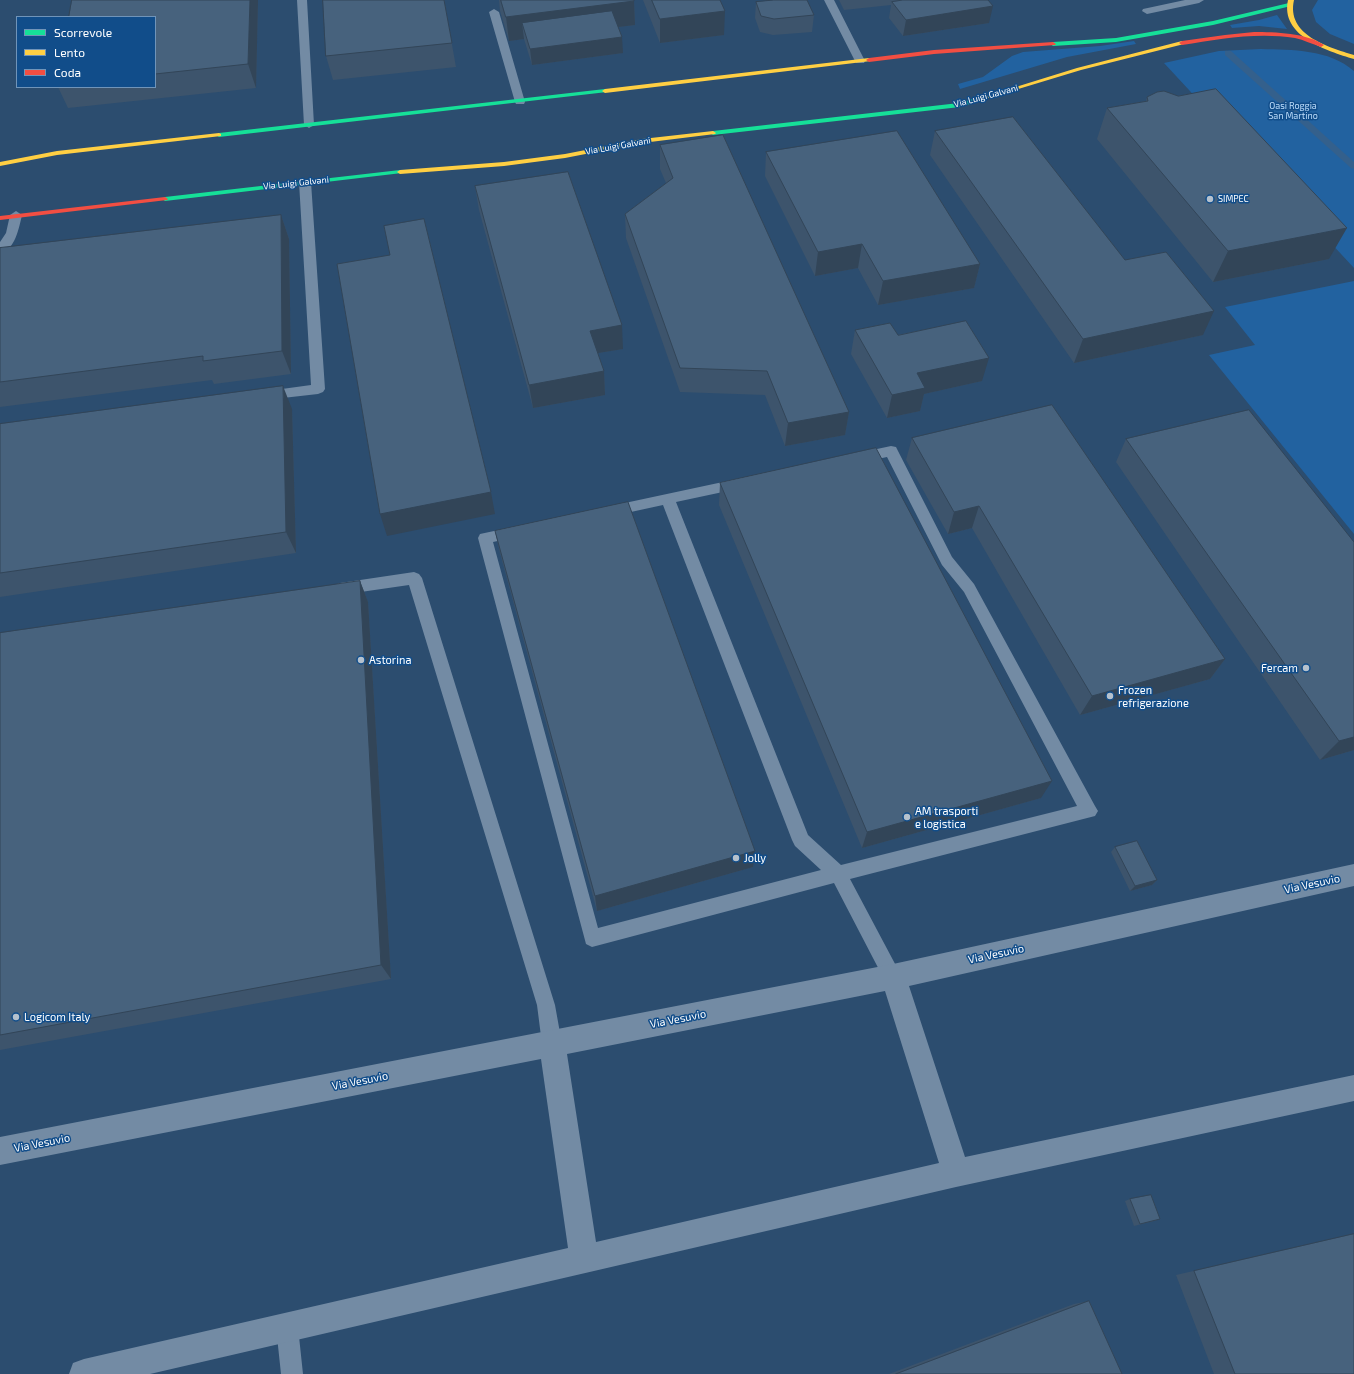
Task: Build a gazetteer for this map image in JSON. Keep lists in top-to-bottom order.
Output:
{
  "streets": {
    "main road": ["Via Luigi Galvani"],
    "street": ["Via Vesuvio"]
  },
  "parks": ["Oasi Roggia San Martino"],
  "places": [
    "SIMPEC",
    "Astorina",
    "Fercam",
    "Frozen refrigerazione",
    "AM trasporti e logistica",
    "Jolly",
    "Logicom Italy"
  ],
  "legend": ["Scorrevole", "Lento", "Coda"]
}
